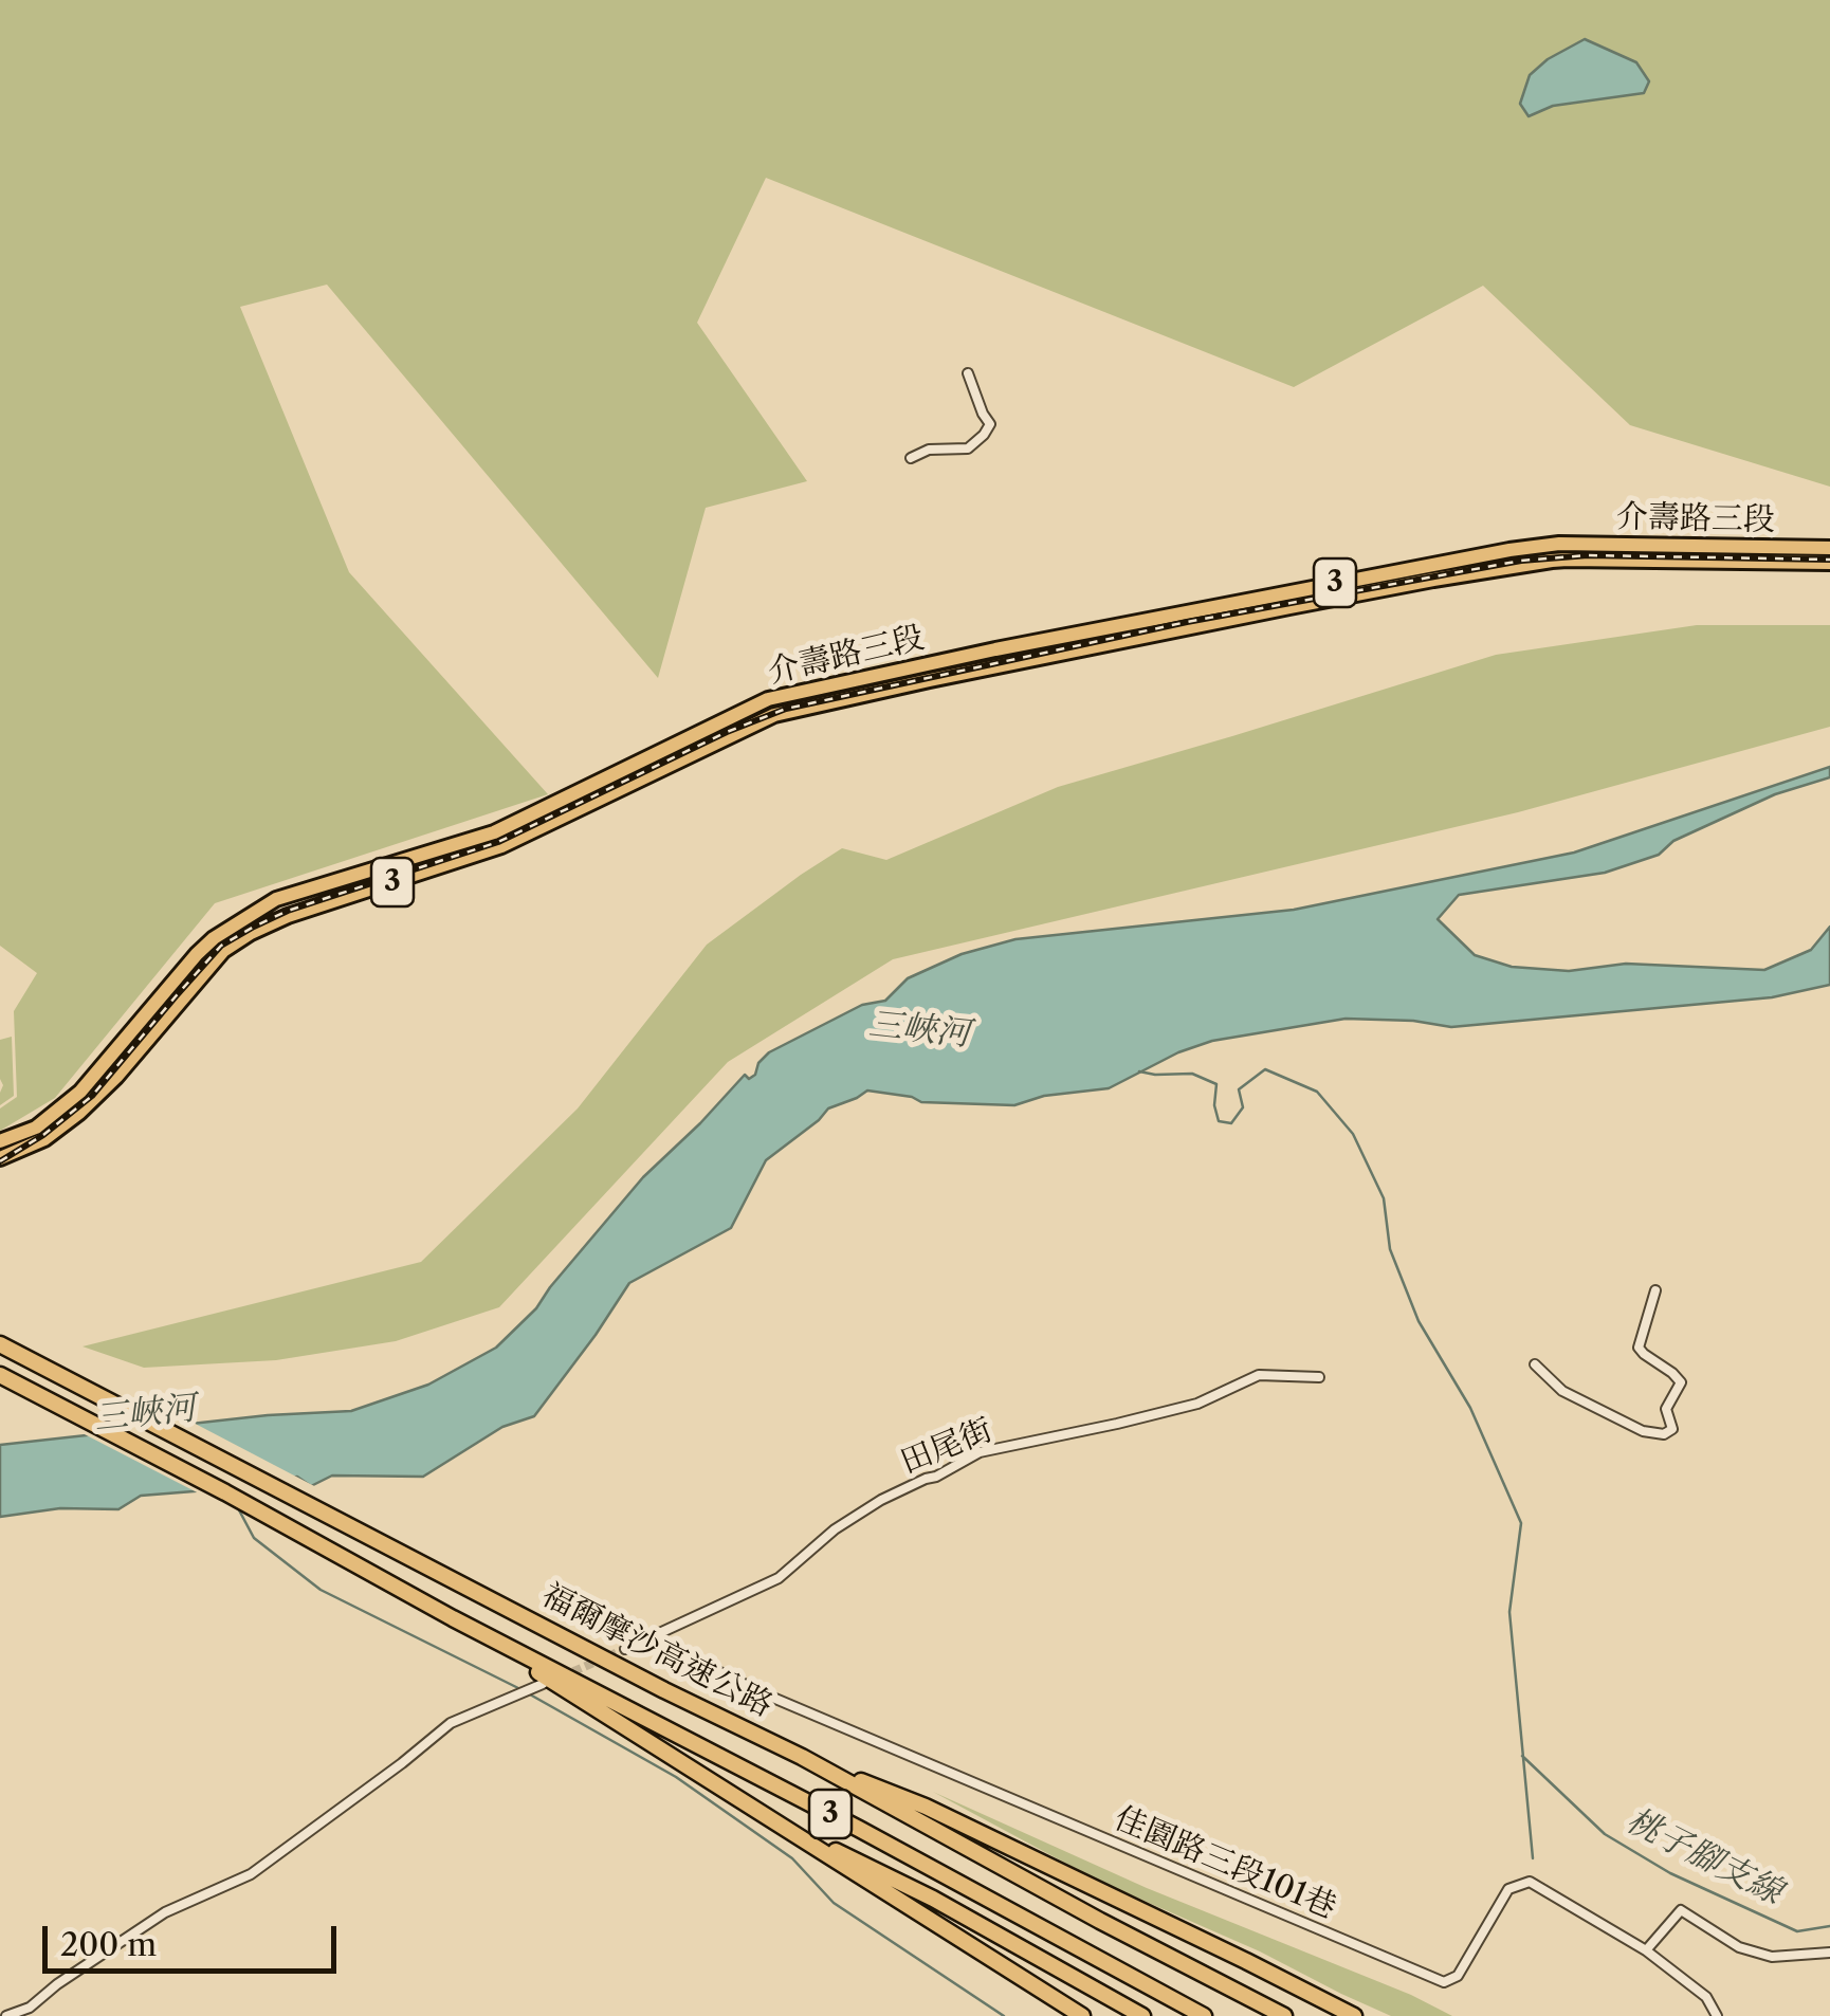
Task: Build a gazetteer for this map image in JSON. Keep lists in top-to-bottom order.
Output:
{
  "streets": {
    "highway": ["3", "福爾摩沙高速公路"],
    "main road": ["介壽路三段"],
    "street": ["田尾街", "佳園路三段101巷"]
  },
  "crossings": [
    ["田尾街", "佳園路三段101巷"]
  ],
  "water": ["三峽河", "桃子腳支線"],
  "scale_bar": "200 m"
}
